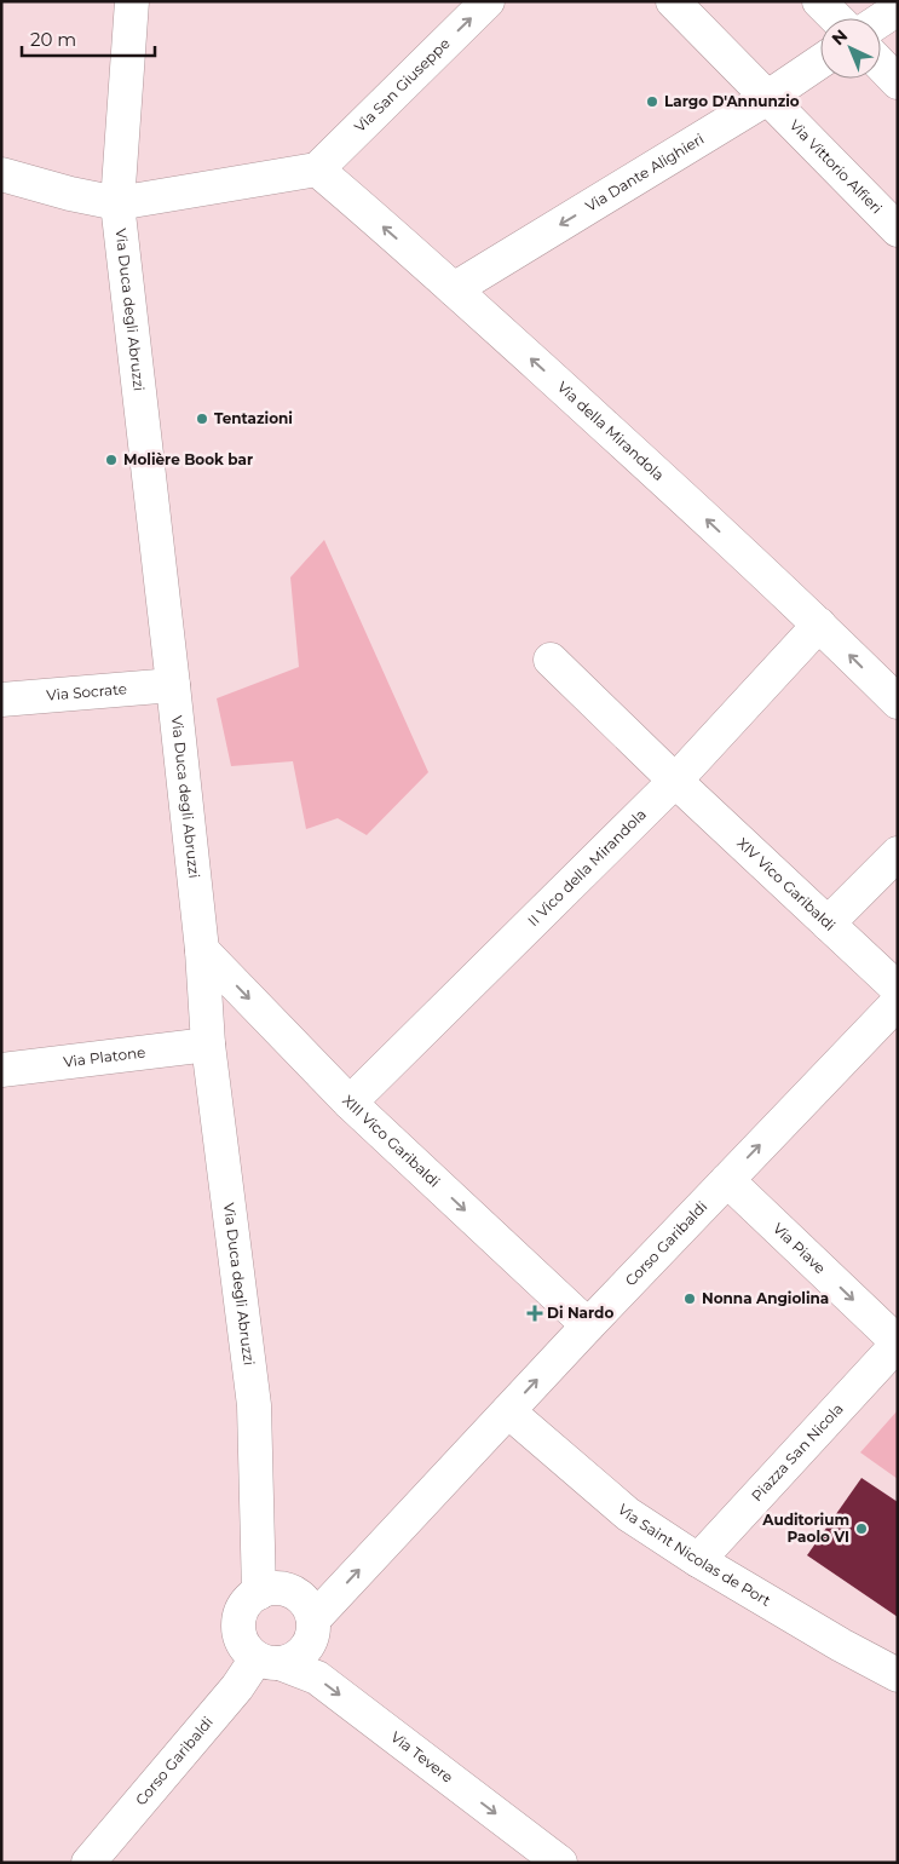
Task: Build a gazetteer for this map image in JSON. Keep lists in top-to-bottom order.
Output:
{
  "streets": {
    "street": [
      "Via San Giuseppe",
      "Via Vittorio Alfieri",
      "Via Dante Alighieri",
      "Via Duca degli Abruzzi",
      "Via della Mirandola",
      "Via Socrate",
      "II Vico della Mirandola",
      "XIV Vico Garibaldi",
      "Via Platone",
      "XIII Vico Garibaldi",
      "Corso Garibaldi",
      "Via Piave",
      "Piazza San Nicola",
      "Via Saint Nicolas de Port",
      "Via Tevere"
    ]
  },
  "crossings": [
    ["Via San Giuseppe", "Via della Mirandola"],
    ["Via Vittorio Alfieri", "Via Dante Alighieri"],
    ["Via Dante Alighieri", "Via della Mirandola"],
    ["Via Duca degli Abruzzi", "Via Socrate"],
    ["Via Duca degli Abruzzi", "Via Platone"],
    ["Via Duca degli Abruzzi", "XIII Vico Garibaldi"],
    ["Via Duca degli Abruzzi", "Corso Garibaldi"],
    ["Via Duca degli Abruzzi", "Via Tevere"],
    ["Via della Mirandola", "II Vico della Mirandola"],
    ["II Vico della Mirandola", "XIV Vico Garibaldi"],
    ["II Vico della Mirandola", "XIII Vico Garibaldi"],
    ["XIII Vico Garibaldi", "Corso Garibaldi"],
    ["Corso Garibaldi", "Via Piave"],
    ["Corso Garibaldi", "Via Saint Nicolas de Port"],
    ["Corso Garibaldi", "Via Tevere"],
    ["Via Piave", "Piazza San Nicola"],
    ["Piazza San Nicola", "Via Saint Nicolas de Port"]
  ],
  "one_way": [
    "Via San Giuseppe",
    "Via Dante Alighieri",
    "Via della Mirandola",
    "XIII Vico Garibaldi",
    "Corso Garibaldi",
    "Via Piave",
    "Via Tevere"
  ],
  "places": {
    "other": [
      "Largo D'Annunzio",
      "Tentazioni",
      "Molière Book bar",
      "Nonna Angiolina",
      "Auditorium Paolo VI"
    ],
    "health": ["Di Nardo"]
  },
  "scale_bar": "20 m",
  "north": "top left"
}
